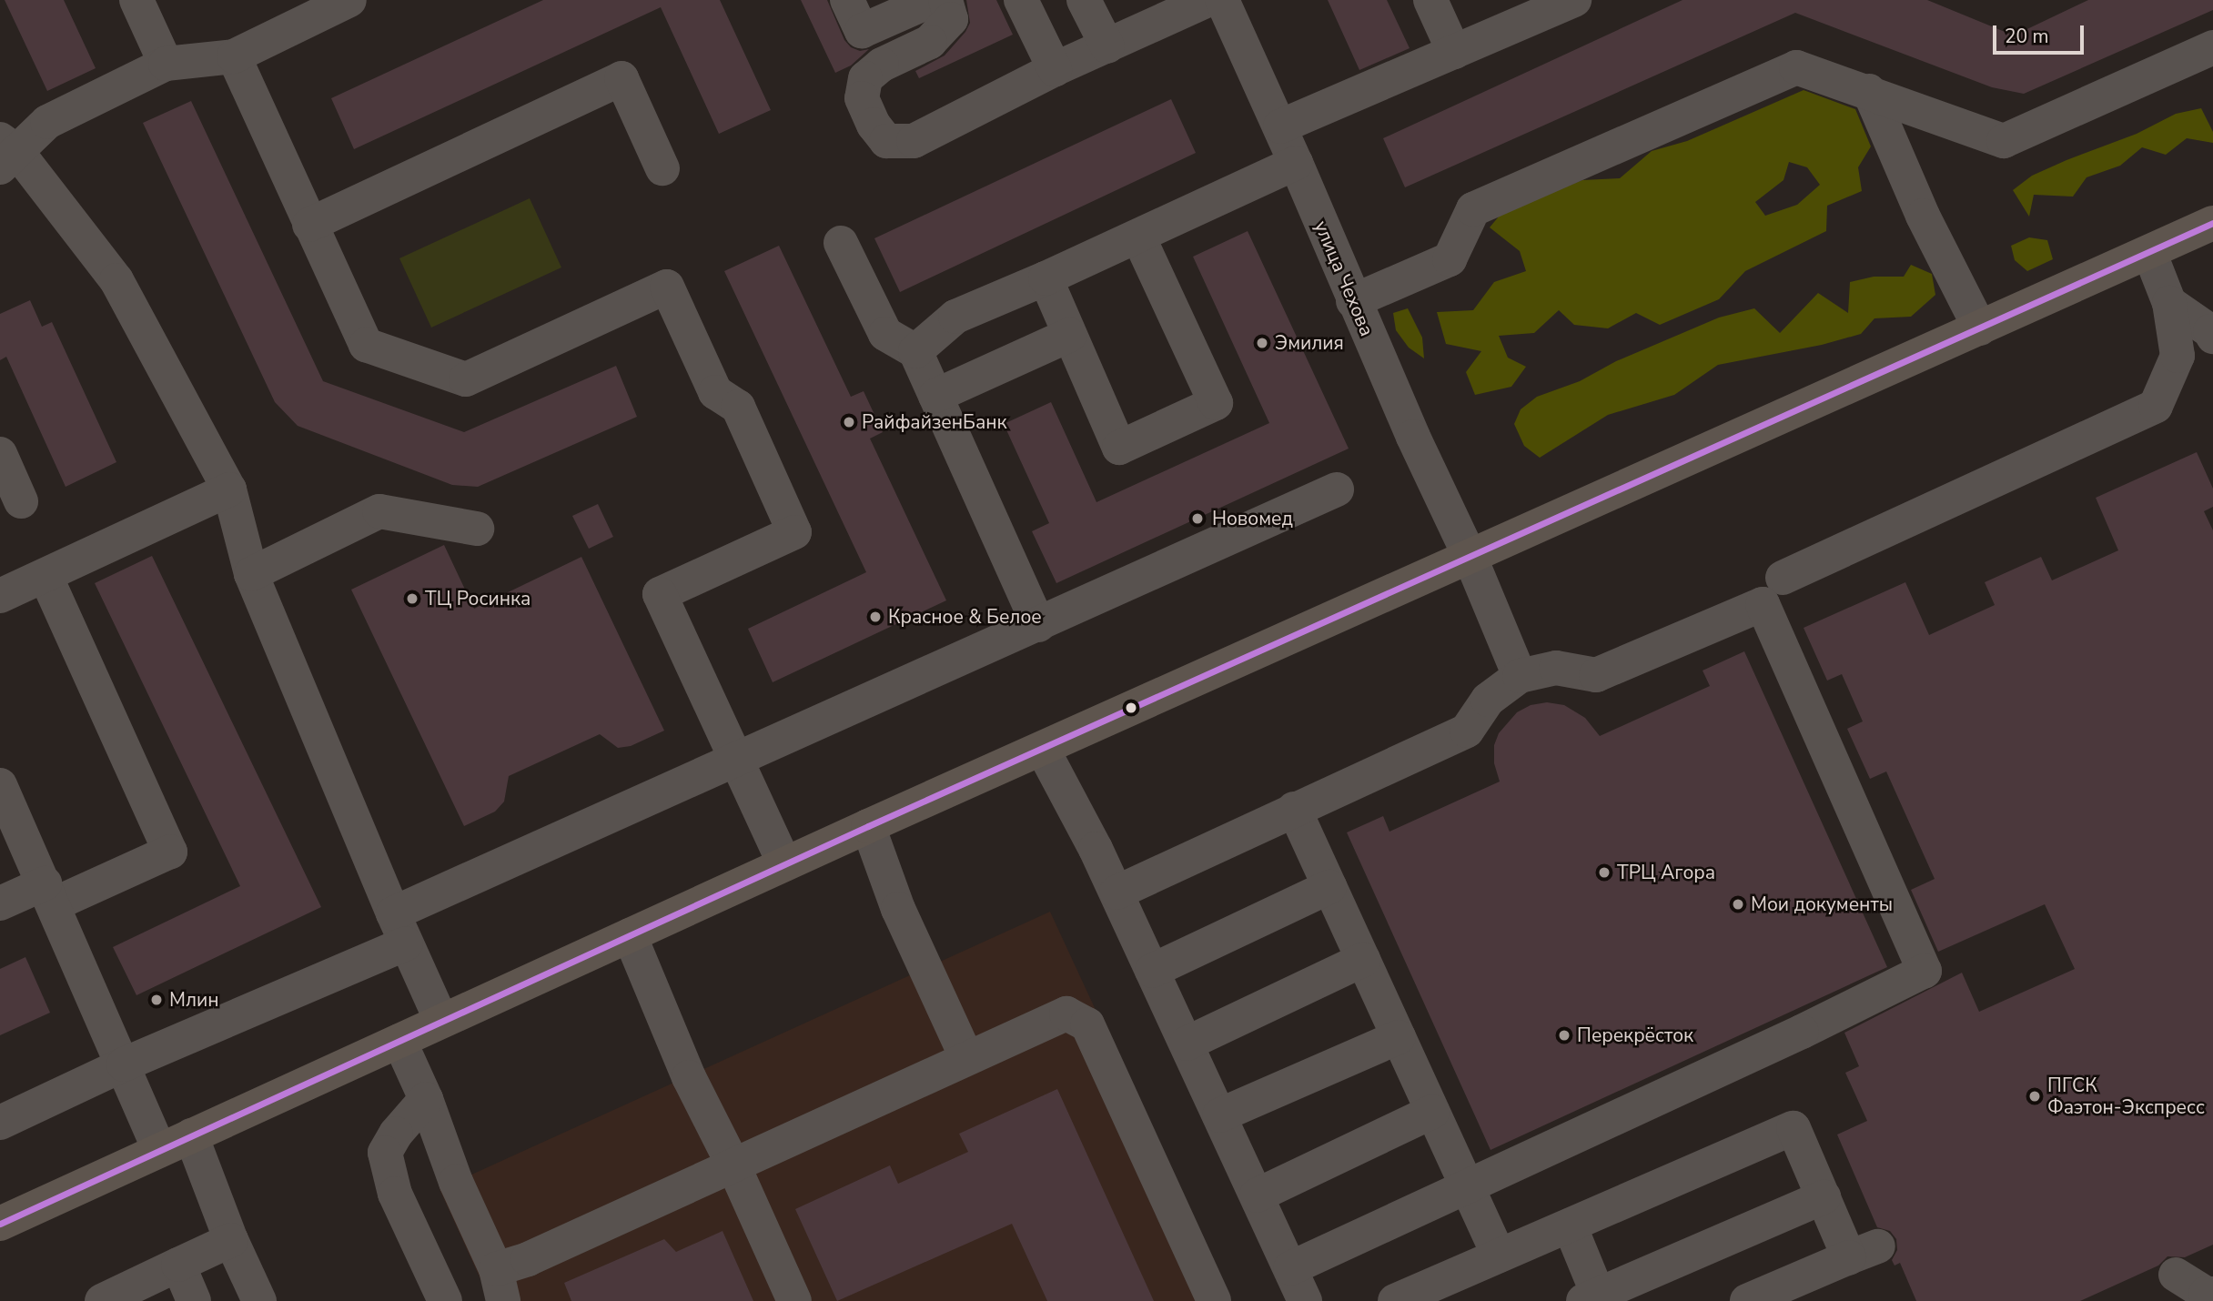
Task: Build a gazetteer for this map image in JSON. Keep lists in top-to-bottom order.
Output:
{
  "streets": {
    "street": ["улица Чехова"]
  },
  "places": [
    "Эмилия",
    "РайфайзенБанк",
    "Новомед",
    "ТЦ Росинка",
    "Красное & Белое",
    "ТРЦ Агора",
    "Мои документы",
    "Млин",
    "Перекрёсток",
    "ПГСК Фаэтон-Экспресс"
  ],
  "scale_bar": "20 m"
}
